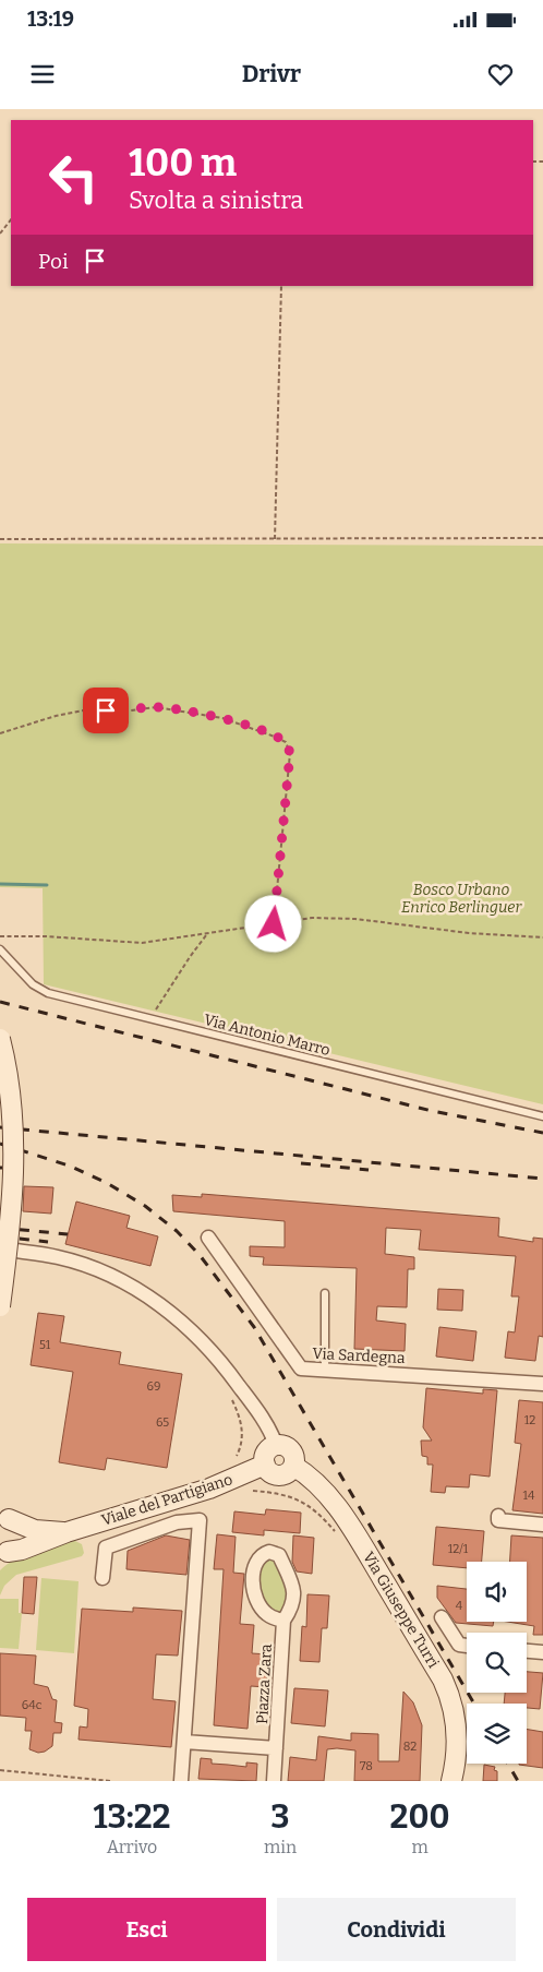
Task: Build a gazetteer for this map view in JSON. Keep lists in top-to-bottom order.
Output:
{
  "streets": {
    "street": [
      "Via Sardegna",
      "Viale del Partigiano",
      "Via Giuseppe Turri",
      "Piazza Zara"
    ],
    "lane": ["Via Antonio Marro"]
  },
  "crossings": [
    ["Viale del Partigiano", "Via Giuseppe Turri"]
  ],
  "parks": ["Bosco Urbano Enrico Berlinguer"],
  "house_numbers": [
    "51",
    "69",
    "12",
    "65",
    "14",
    "12/1",
    "4",
    "64c",
    "82",
    "78"
  ],
  "page": {
    "status": "13:19",
    "header": "Drivr",
    "turn": ["100 m", "Svolta a sinistra"],
    "then": "Poi",
    "eta": [
      "13:22",
      "Arrivo",
      "3",
      "min",
      "200",
      "m"
    ],
    "buttons": ["Esci", "Condividi"]
  }
}
